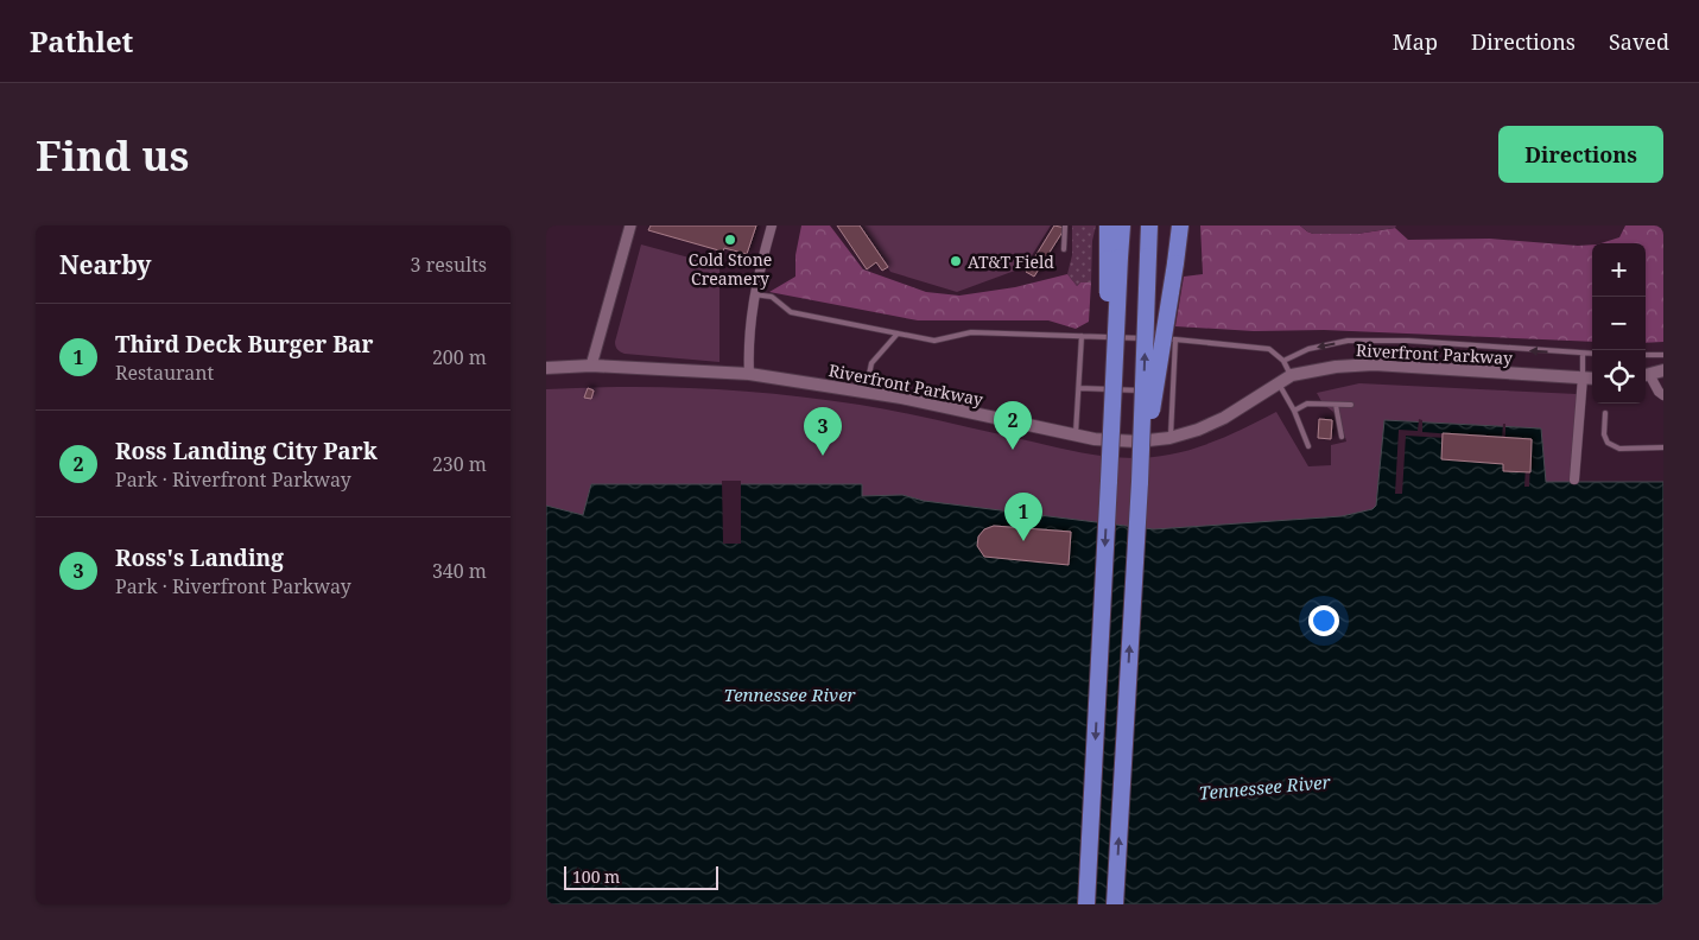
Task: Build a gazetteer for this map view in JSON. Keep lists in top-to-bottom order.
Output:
{
  "streets": {
    "main road": ["Riverfront Parkway"]
  },
  "water": ["Tennessee River"],
  "places": ["Cold Stone Creamery", "AT&T Field"],
  "scale_bar": "100 m",
  "page": {
    "header": "Pathlet",
    "nav": ["Map", "Directions", "Saved"],
    "buttons": "Directions",
    "title": "Find us",
    "heading": ["Nearby", "3 results"],
    "map_buttons": ["+", "−"],
    "list": [
      {
        "mark": "1",
        "name": "Third Deck Burger Bar",
        "note": "Restaurant",
        "value": "200 m"
      },
      {
        "mark": "2",
        "name": "Ross Landing City Park",
        "note": "Park · Riverfront Parkway",
        "value": "230 m"
      },
      {
        "mark": "3",
        "name": "Ross's Landing",
        "note": "Park · Riverfront Parkway",
        "value": "340 m"
      }
    ],
    "pins": ["2", "3", "1"],
    "scale": "100 m"
  }
}
